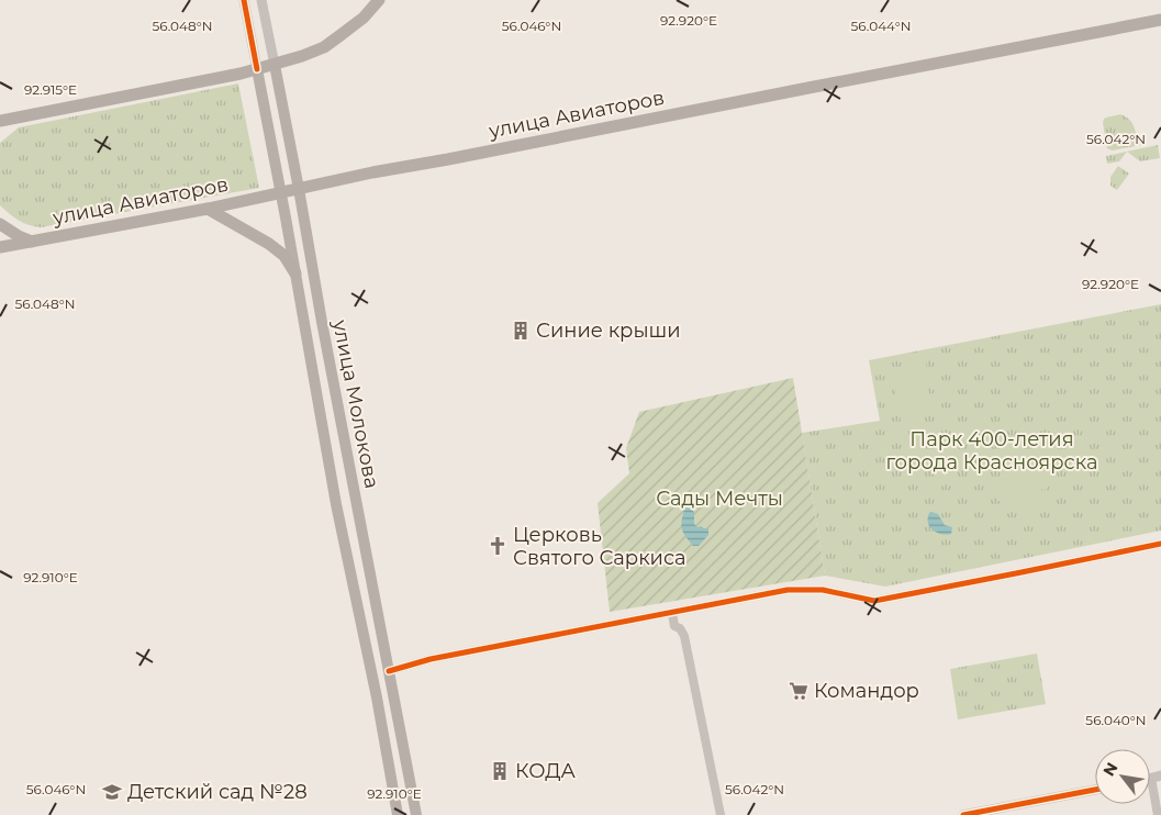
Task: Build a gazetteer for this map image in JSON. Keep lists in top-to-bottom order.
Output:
{
  "streets": {
    "main road": ["улица Авиаторов", "улица Молокова"]
  },
  "crossings": [
    ["улица Авиаторов", "улица Молокова"]
  ],
  "parks": ["Парк 400-летия города Красноярска", "Сады Мечты"],
  "places": {
    "building": ["Синие крыши", "КОДА"],
    "church": ["Церковь Святого Саркиса"],
    "supermarket": ["Командор"],
    "school or university": ["Детский сад №28"]
  },
  "north": "top left",
  "coordinates": [
    "92.920°E",
    "56.048°N",
    "56.046°N",
    "56.044°N",
    "92.915°E",
    "56.042°N",
    "92.910°E",
    "56.040°N"
  ]
}
